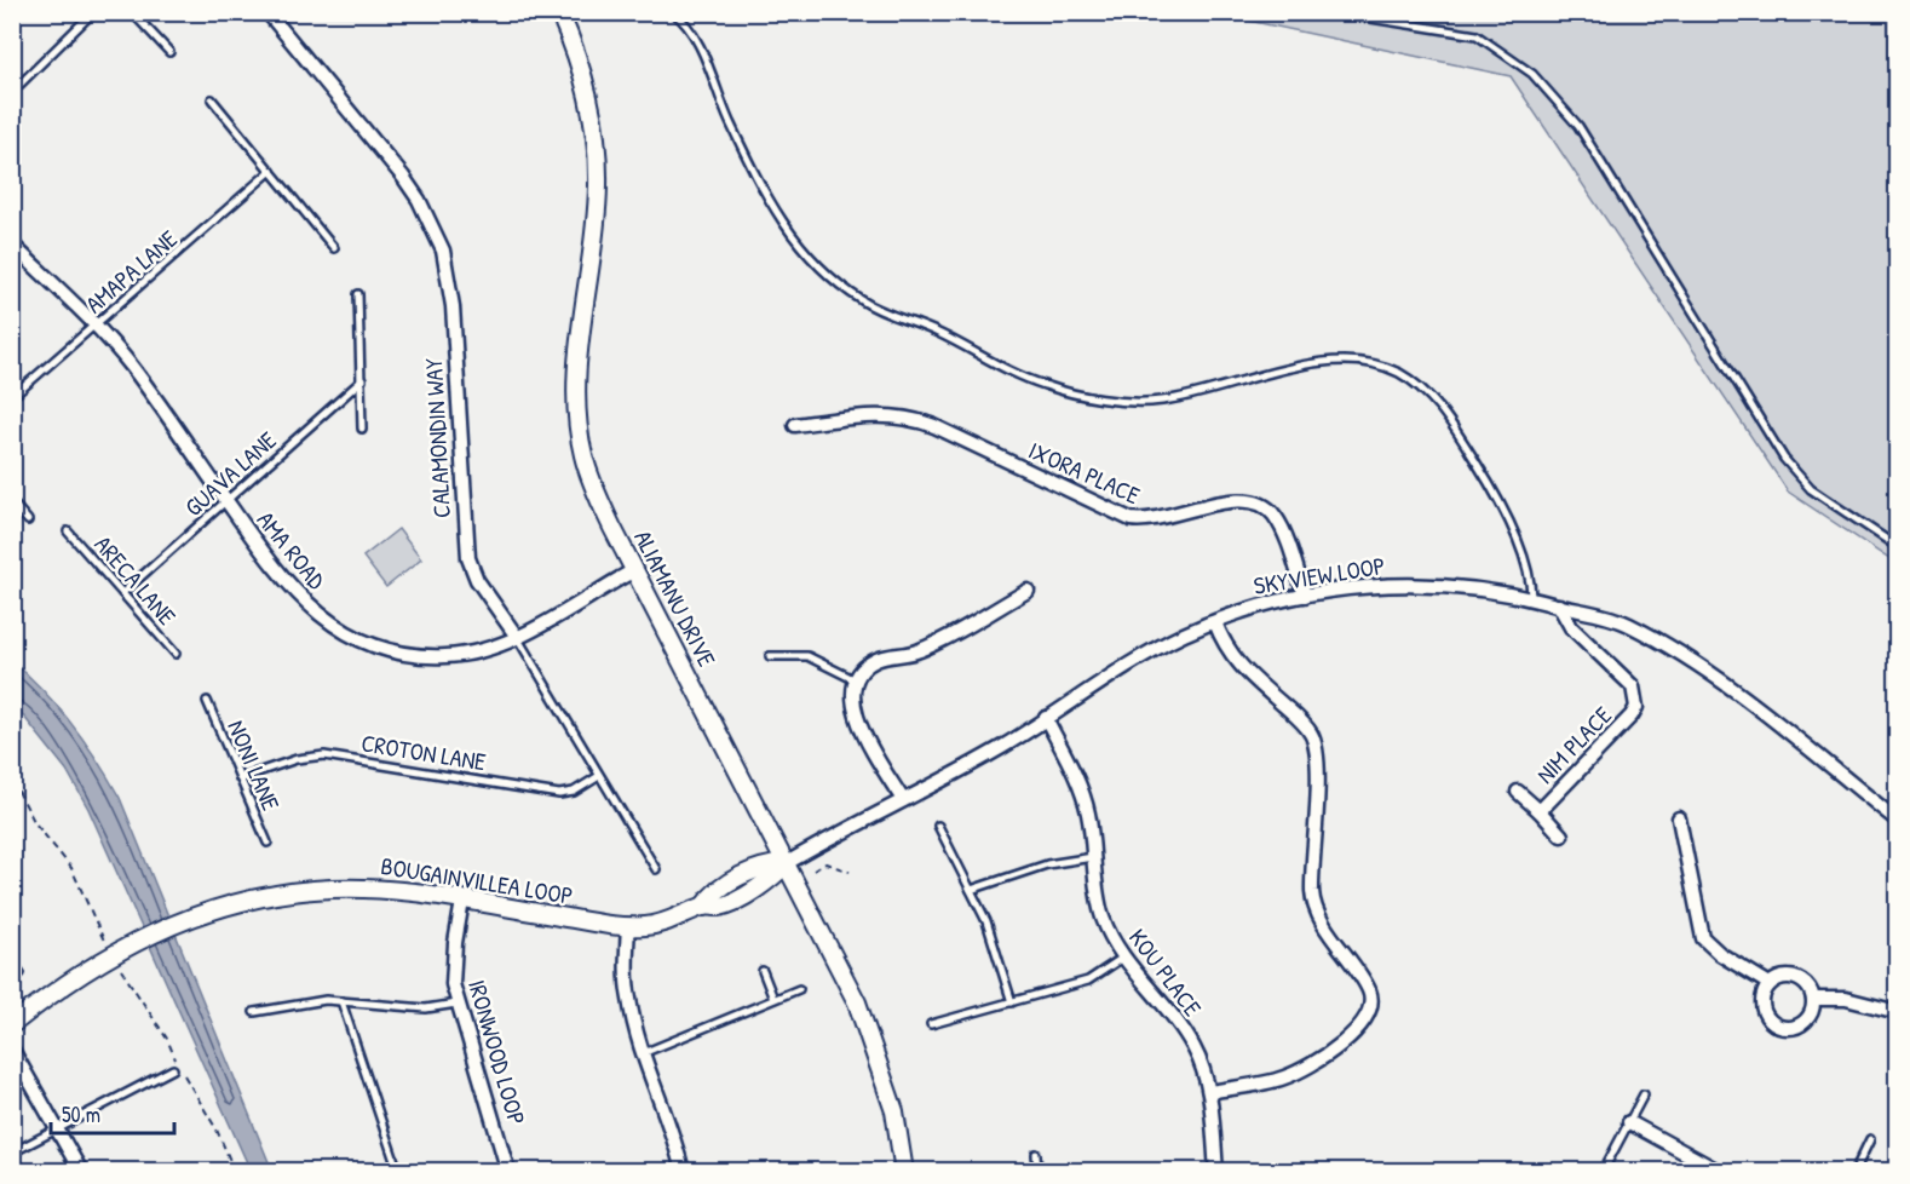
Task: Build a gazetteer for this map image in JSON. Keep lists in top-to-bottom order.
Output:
{
  "streets": {
    "street": [
      "CALAMONDIN WAY",
      "IXORA PLACE",
      "AMA ROAD",
      "SKYVIEW LOOP",
      "ALIAMANU DRIVE",
      "NIM PLACE",
      "BOUGAINVILLEA LOOP",
      "KOU PLACE",
      "IRONWOOD LOOP"
    ],
    "lane": [
      "AMAPA LANE",
      "GUAVA LANE",
      "ARECA LANE",
      "CROTON LANE",
      "NONI LANE"
    ]
  },
  "crossings": [
    ["AMAPA LANE", "AMA ROAD"],
    ["CALAMONDIN WAY", "AMA ROAD"],
    ["CALAMONDIN WAY", "CROTON LANE"],
    ["IXORA PLACE", "SKYVIEW LOOP"],
    ["GUAVA LANE", "AMA ROAD"],
    ["GUAVA LANE", "ARECA LANE"],
    ["AMA ROAD", "ALIAMANU DRIVE"],
    ["SKYVIEW LOOP", "ALIAMANU DRIVE"],
    ["SKYVIEW LOOP", "NIM PLACE"],
    ["SKYVIEW LOOP", "BOUGAINVILLEA LOOP"],
    ["SKYVIEW LOOP", "KOU PLACE"],
    ["ALIAMANU DRIVE", "BOUGAINVILLEA LOOP"],
    ["CROTON LANE", "NONI LANE"],
    ["BOUGAINVILLEA LOOP", "IRONWOOD LOOP"]
  ],
  "scale_bar": "50 m"
}
